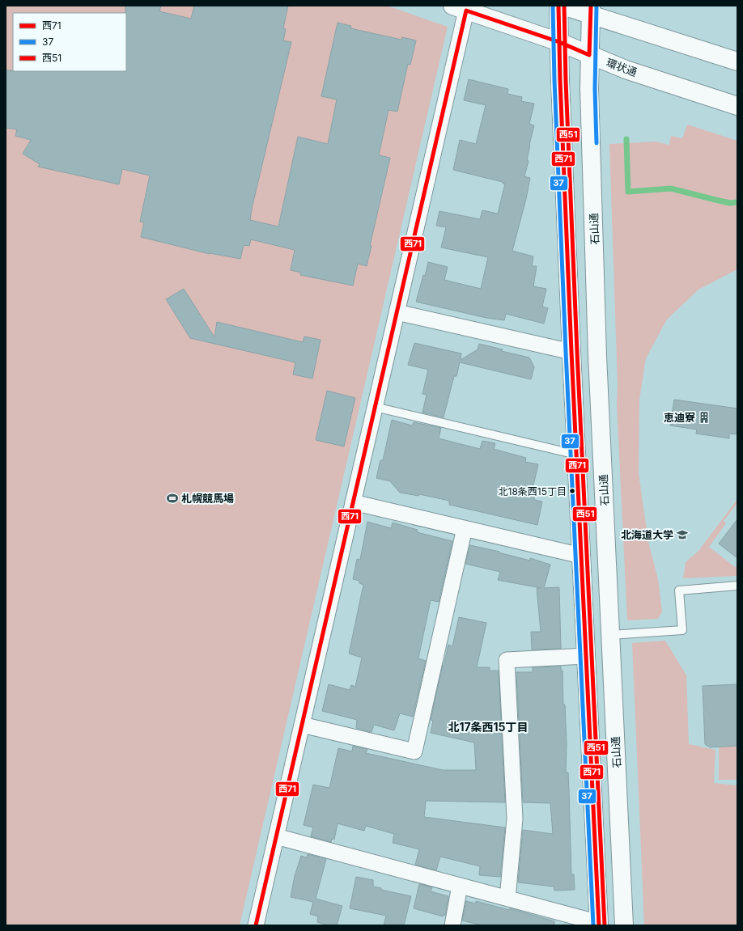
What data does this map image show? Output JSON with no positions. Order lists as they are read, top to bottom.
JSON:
{
  "streets": {
    "main road": ["環状通", "石山通"]
  },
  "crossings": [
    ["環状通", "石山通"]
  ],
  "districts": ["北17条西15丁目"],
  "places": {
    "building": ["恵迪寮"],
    "other": ["北18条西15丁目"],
    "sports": ["札幌競馬場"],
    "school or university": ["北海道大学"]
  },
  "lines": ["transit line 西71", "transit line 37", "transit line 西51"],
  "legend": ["西71", "37", "西51"]
}
